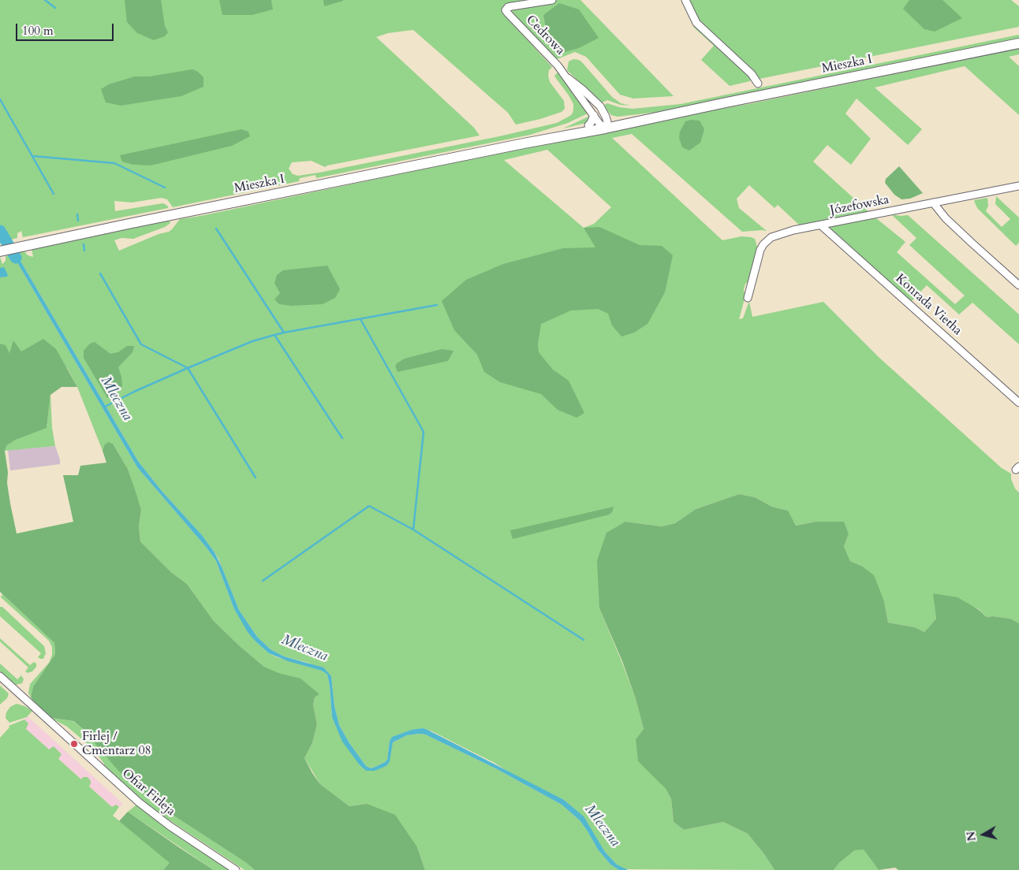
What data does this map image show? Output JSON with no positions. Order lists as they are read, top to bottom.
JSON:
{
  "streets": {
    "street": [
      "Cedrowa",
      "Mieszka I",
      "Józefowska",
      "Konrada Vietha",
      "Ofiar Firleja"
    ]
  },
  "crossings": [
    ["Cedrowa", "Mieszka I"],
    ["Józefowska", "Konrada Vietha"]
  ],
  "water": ["Mleczna"],
  "places": ["Firlej / Cmentarz 08"],
  "scale_bar": "100 m",
  "north": "left"
}
